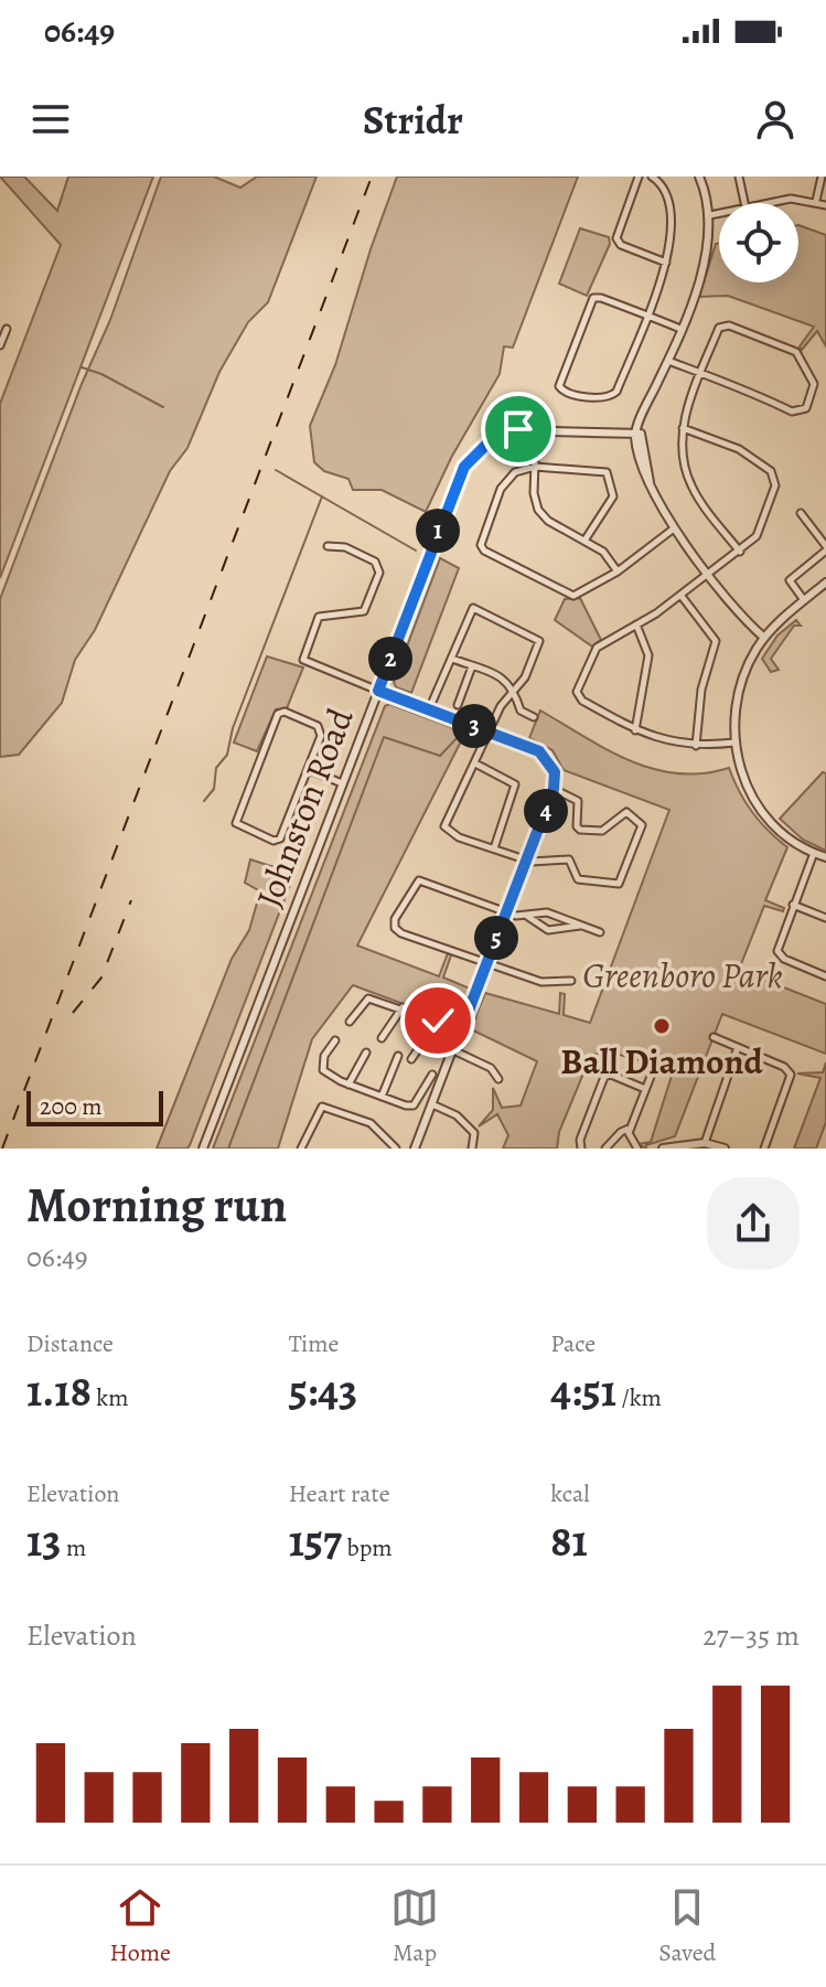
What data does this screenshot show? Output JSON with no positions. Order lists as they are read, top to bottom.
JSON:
{
  "streets": {
    "street": ["Johnston Road"]
  },
  "parks": ["Greenboro Park"],
  "places": ["Ball Diamond"],
  "scale_bar": "200 m",
  "page": {
    "status": "06:49",
    "header": "Stridr",
    "pins": [
      "1",
      "2",
      "3",
      "4",
      "5"
    ],
    "scale": "200 m",
    "heading": ["Morning run", "06:49"],
    "stats": [
      ["Distance", "1.18 km"],
      ["Time", "5:43"],
      ["Pace", "4:51 /km"],
      ["Elevation", "13 m"],
      ["Heart rate", "157 bpm"],
      ["kcal", "81"]
    ],
    "chart": ["Elevation", "27–35 m"],
    "tabs": ["Home", "Map", "Saved"]
  }
}
